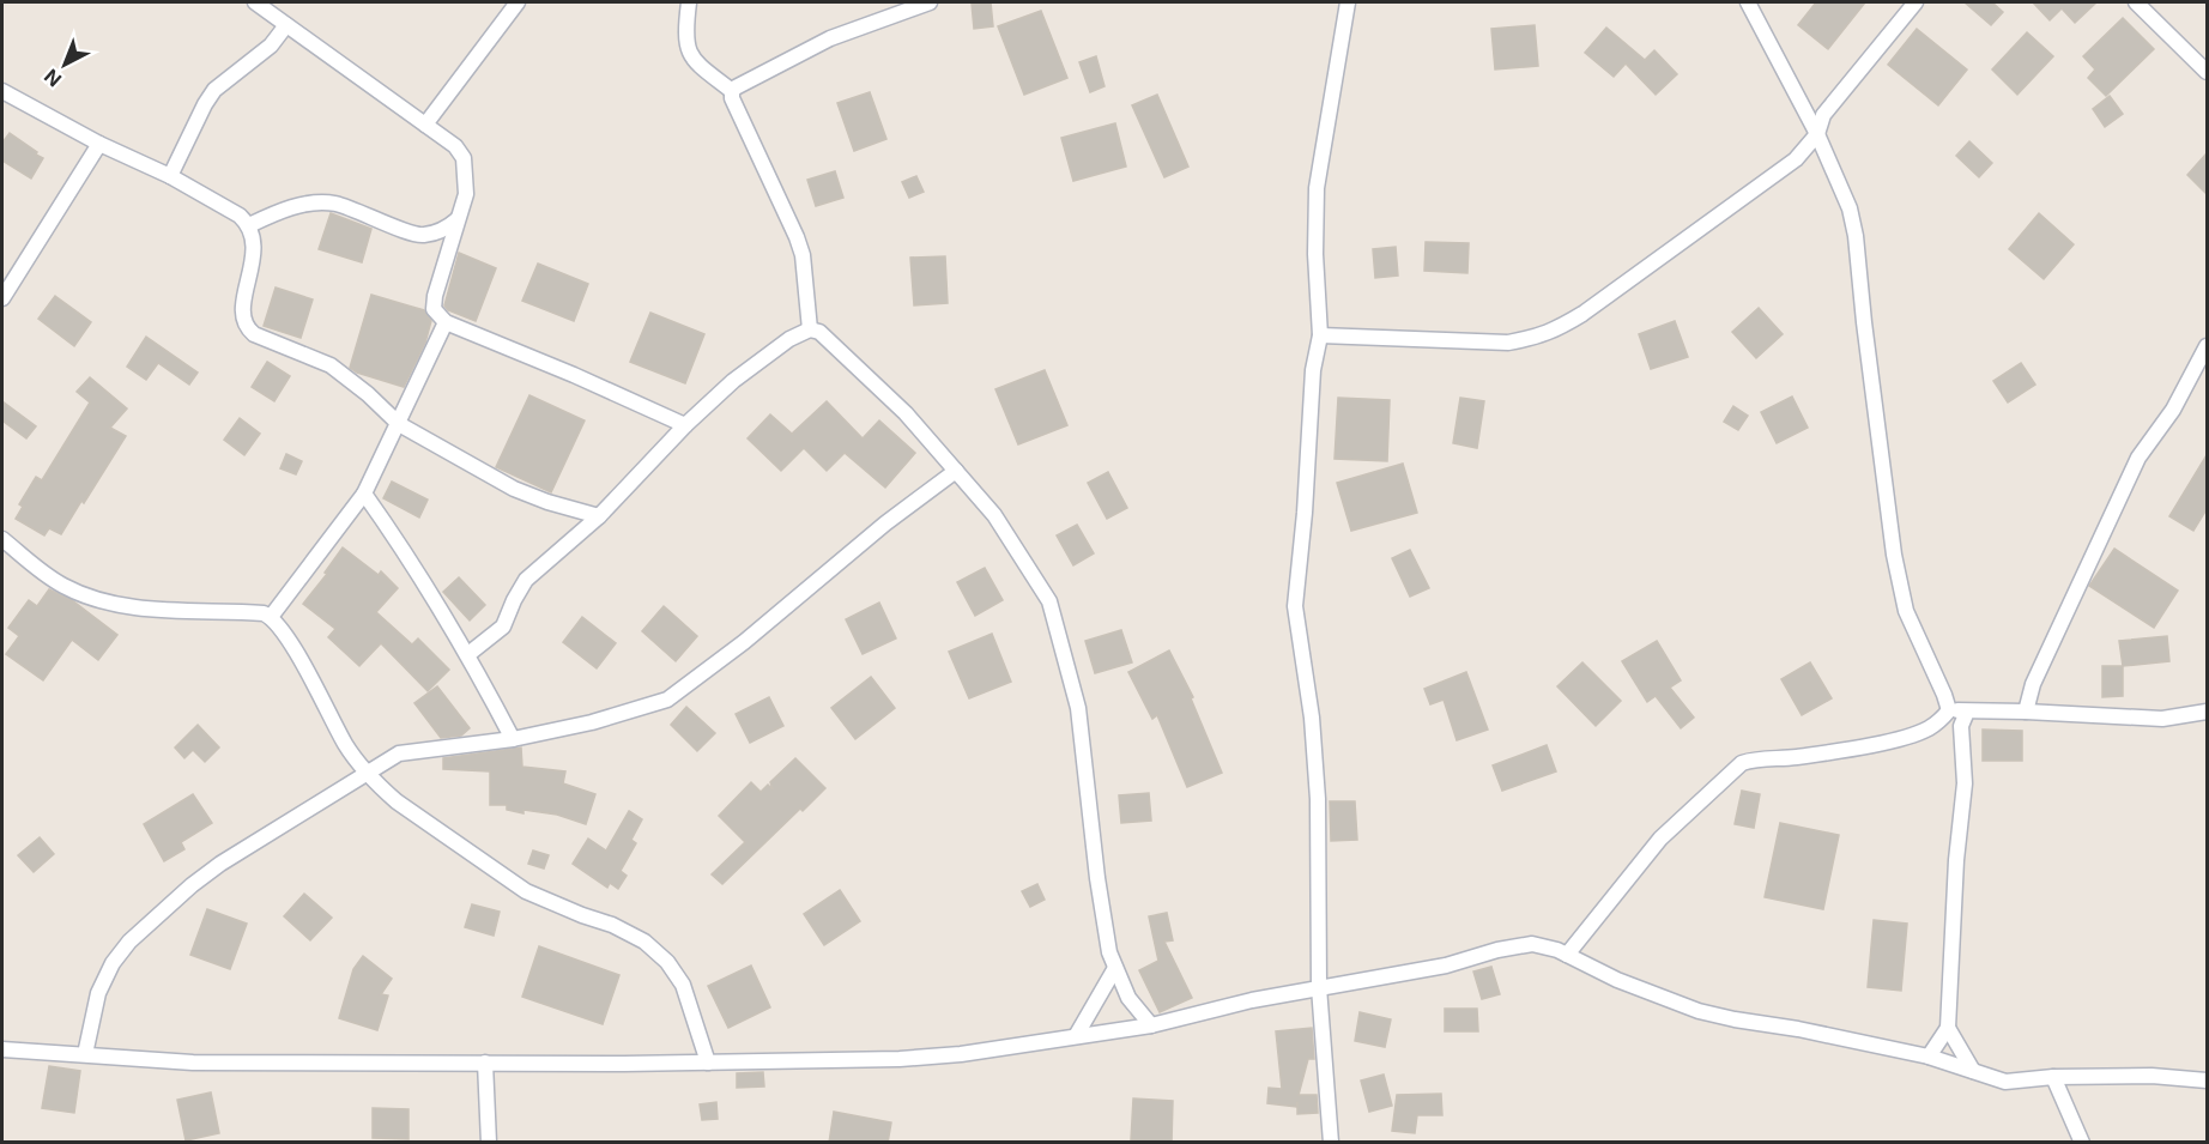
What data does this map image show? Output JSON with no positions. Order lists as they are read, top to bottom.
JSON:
{
  "north": "bottom left"
}
